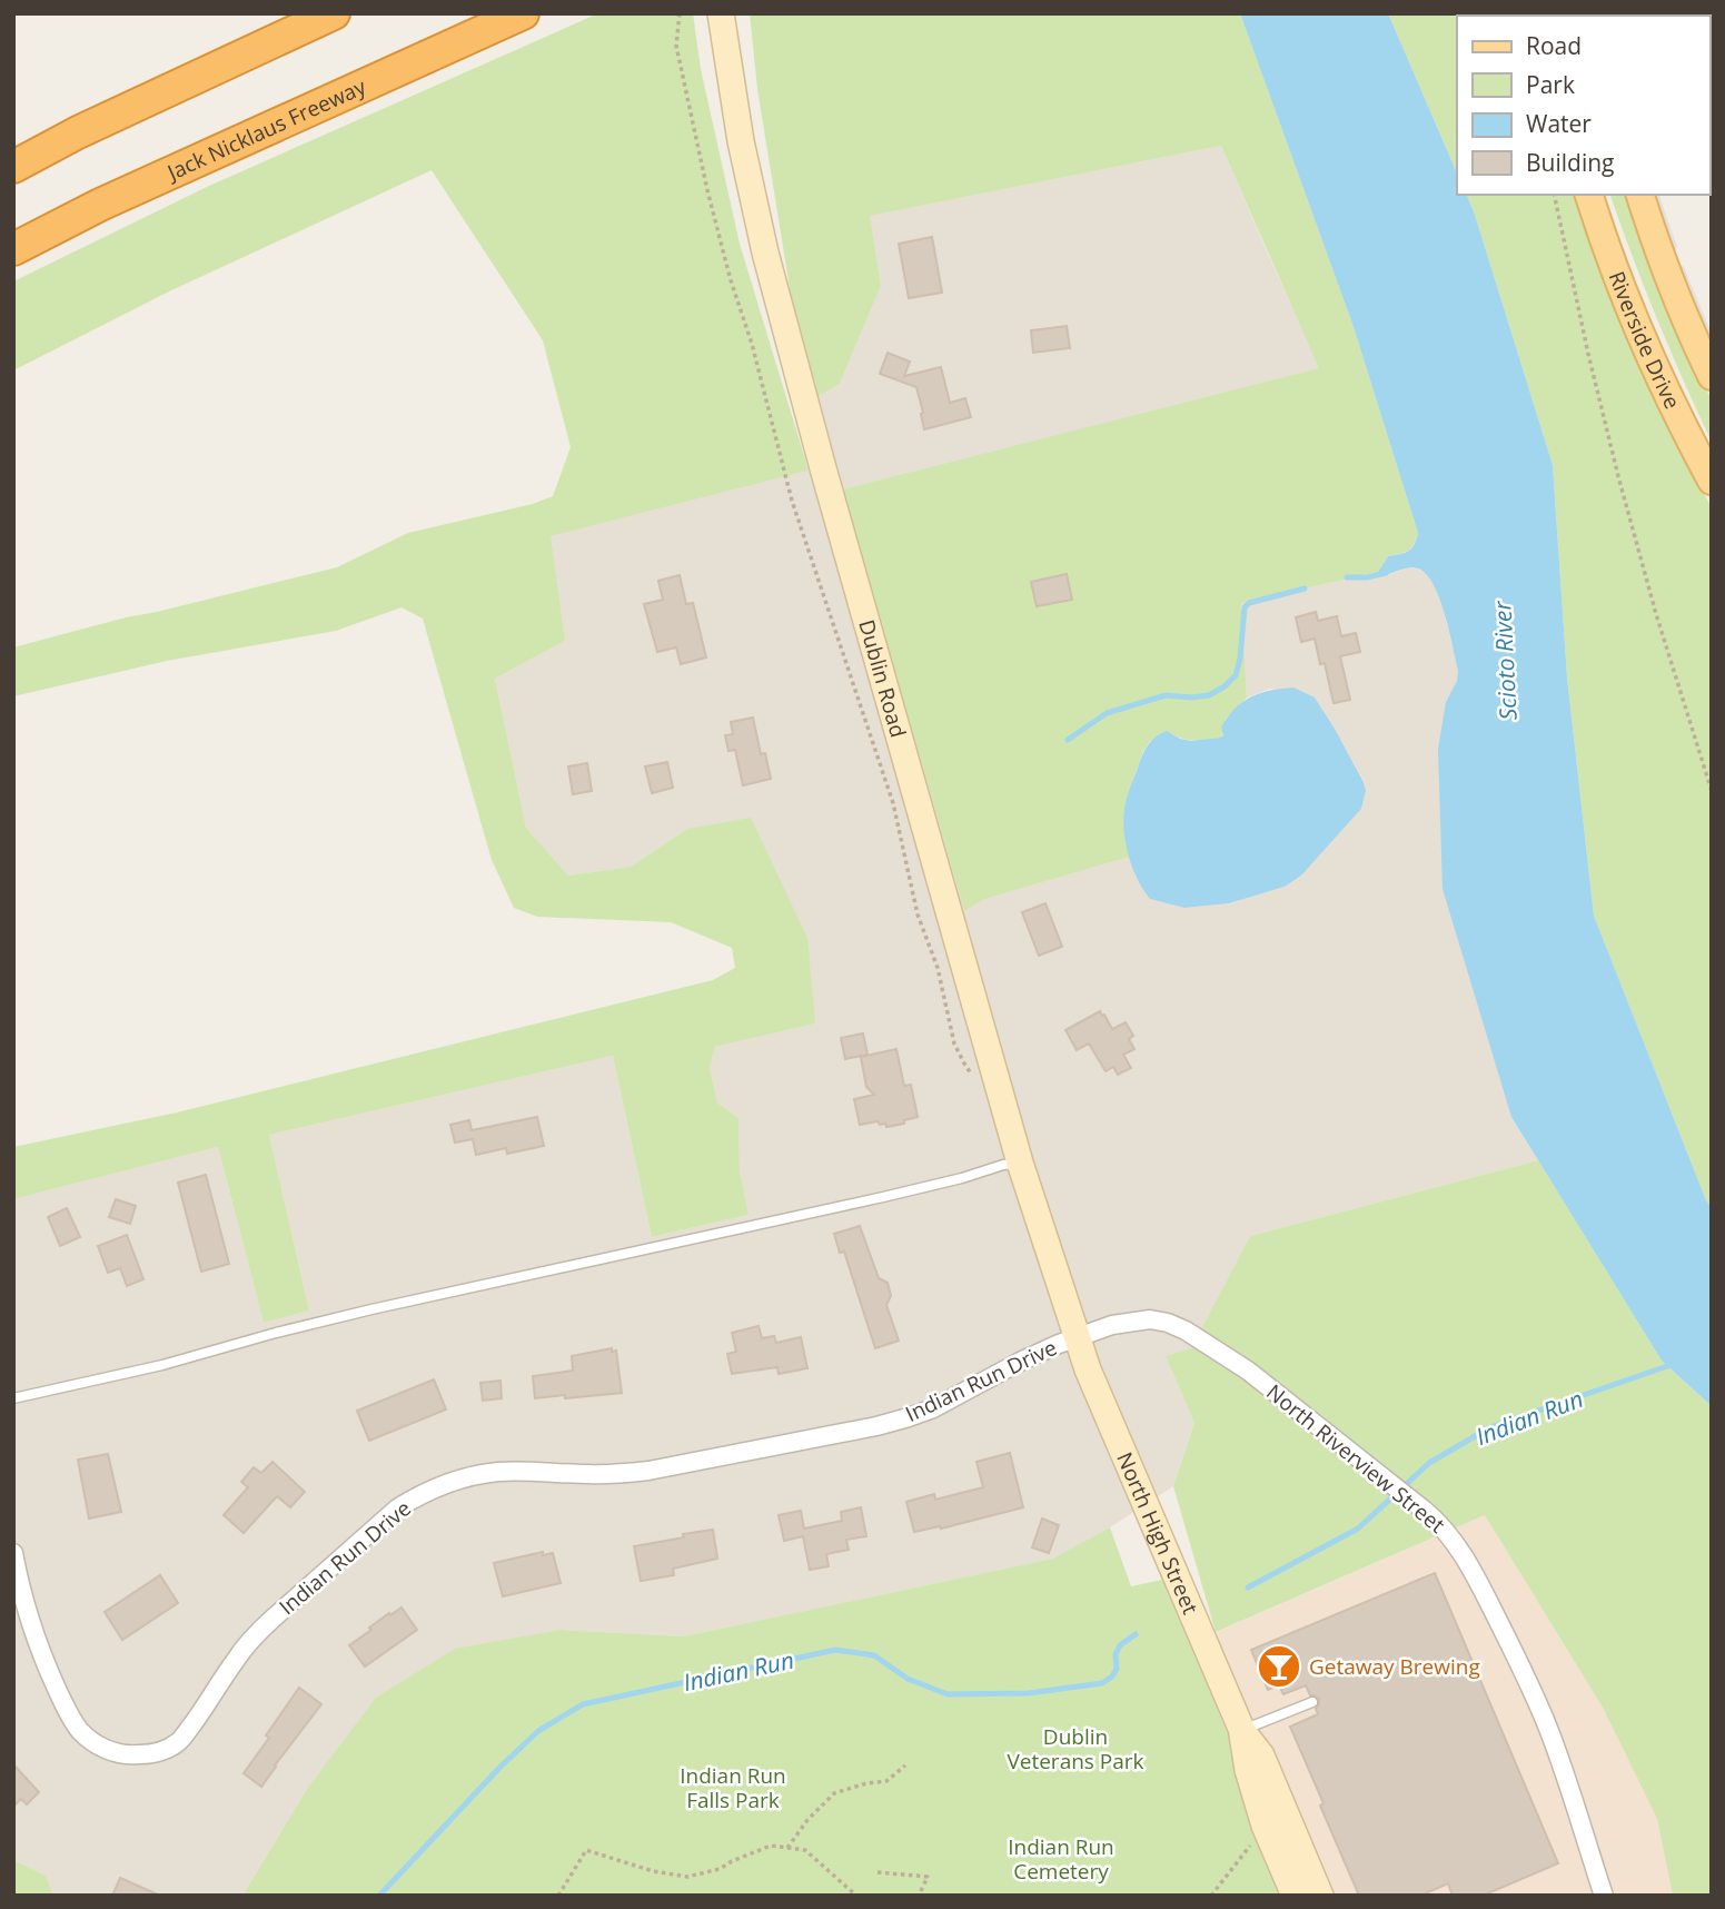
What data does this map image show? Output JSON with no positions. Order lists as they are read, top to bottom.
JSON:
{
  "streets": {
    "highway": ["Jack Nicklaus Freeway"],
    "main road": ["Riverside Drive", "Dublin Road", "North High Street"],
    "street": ["Indian Run Drive", "North Riverview Street"]
  },
  "crossings": [
    ["Dublin Road", "Indian Run Drive"],
    ["Dublin Road", "North Riverview Street"],
    ["Dublin Road", "North High Street"],
    ["Indian Run Drive", "North Riverview Street"],
    ["Indian Run Drive", "North High Street"],
    ["North Riverview Street", "North High Street"]
  ],
  "water": ["Scioto River", "Indian Run"],
  "parks": ["Dublin Veterans Park", "Indian Run Falls Park", "Indian Run Cemetery"],
  "places": {
    "bar": ["Getaway Brewing"]
  },
  "legend": [
    "Road",
    "Park",
    "Water",
    "Building"
  ]
}
